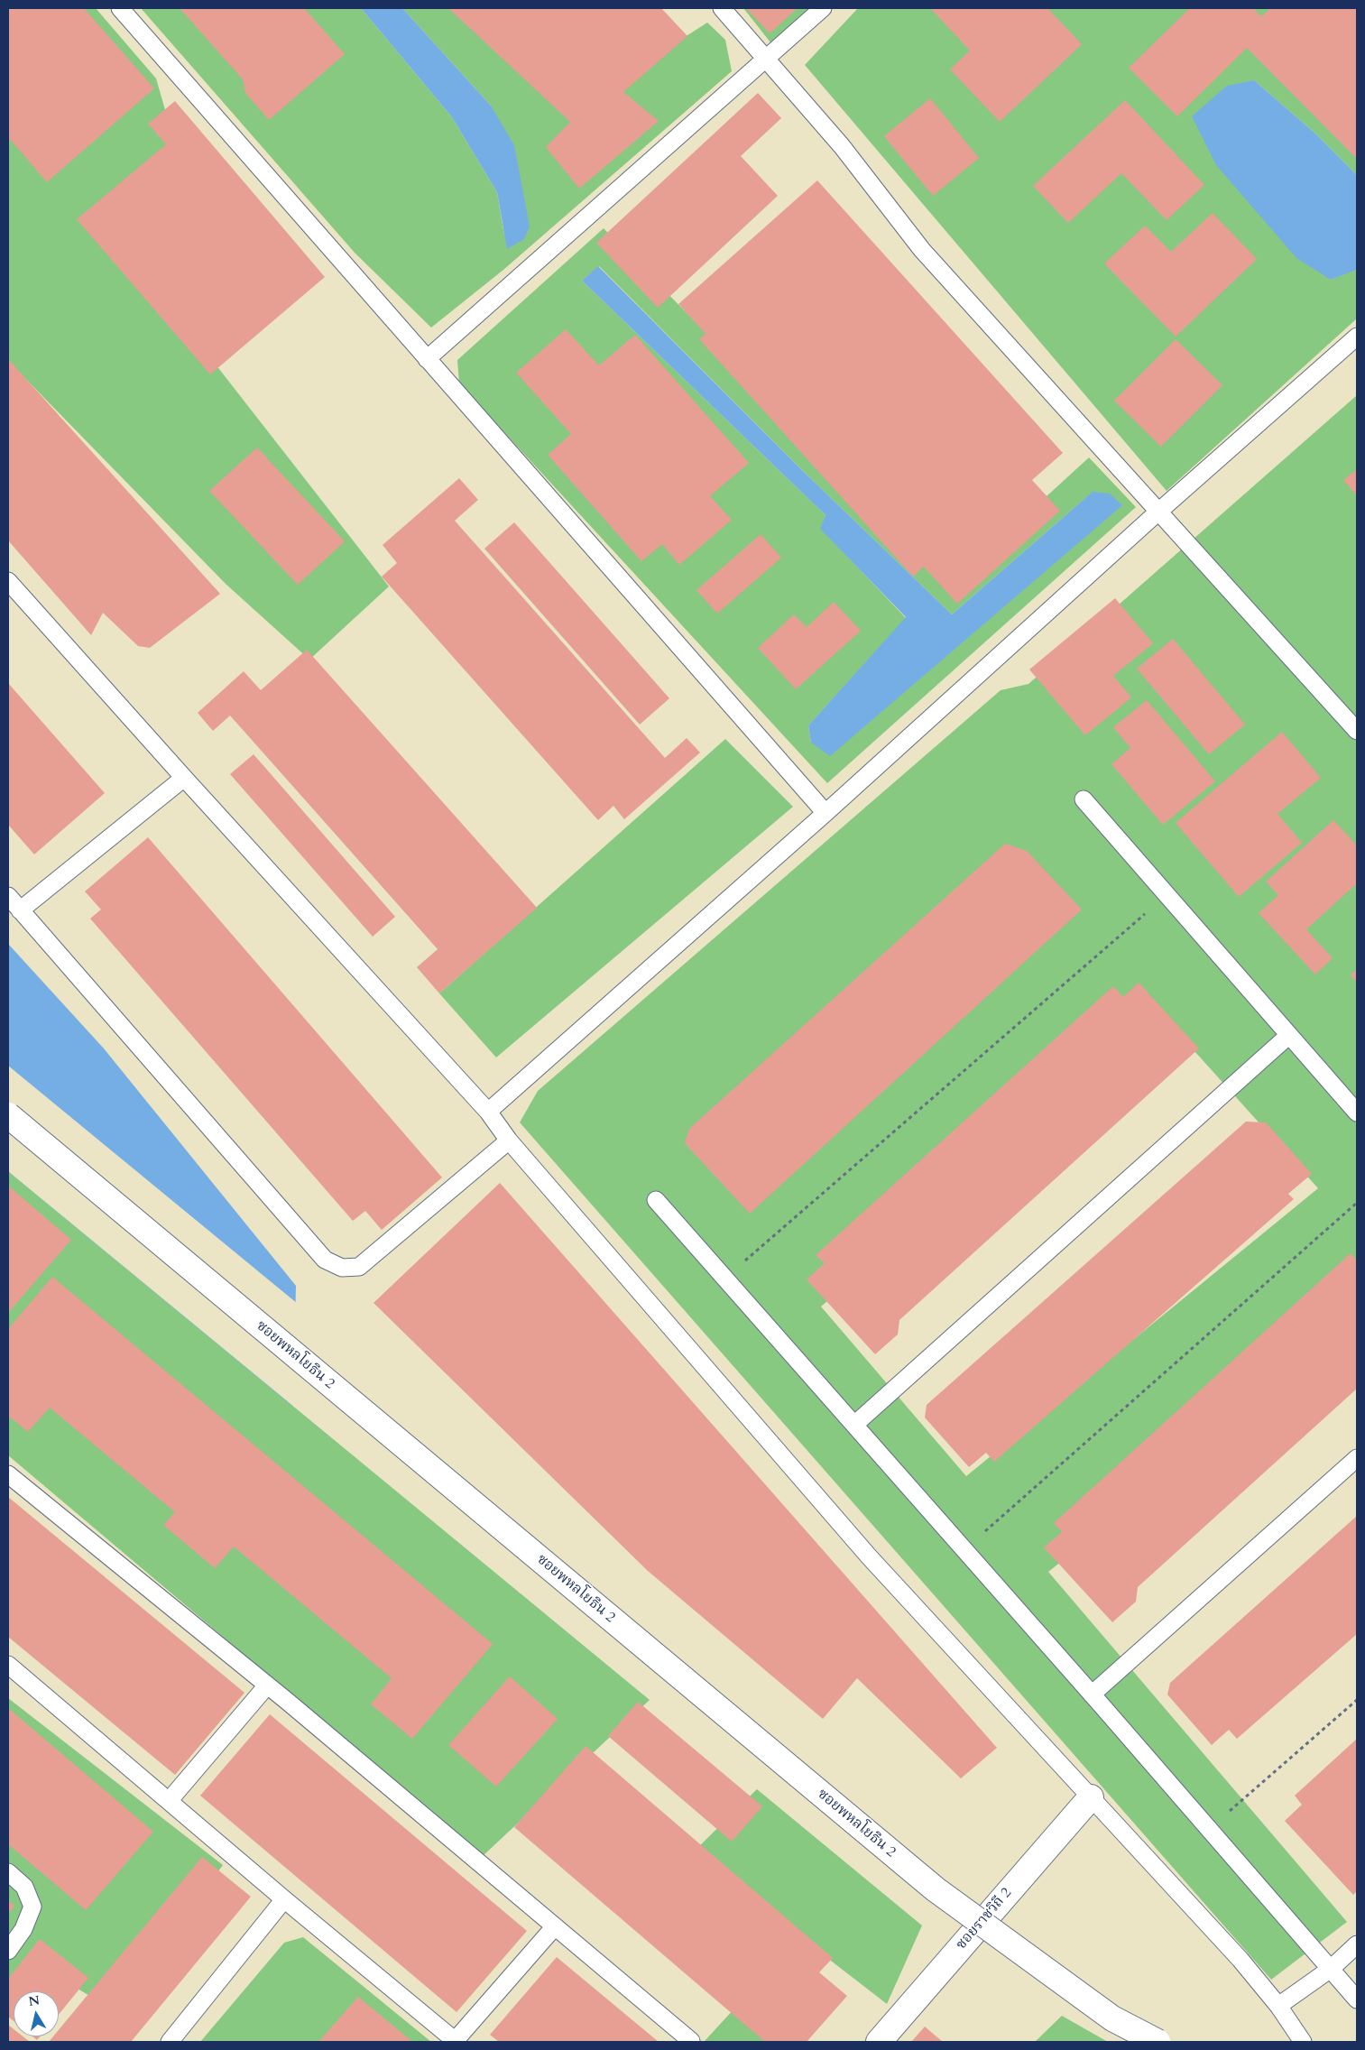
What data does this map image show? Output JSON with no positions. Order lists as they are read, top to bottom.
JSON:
{
  "streets": {
    "street": ["ซอยพหลโยธิน 2", "ซอยราชวิถี 2"]
  },
  "north": "top"
}
